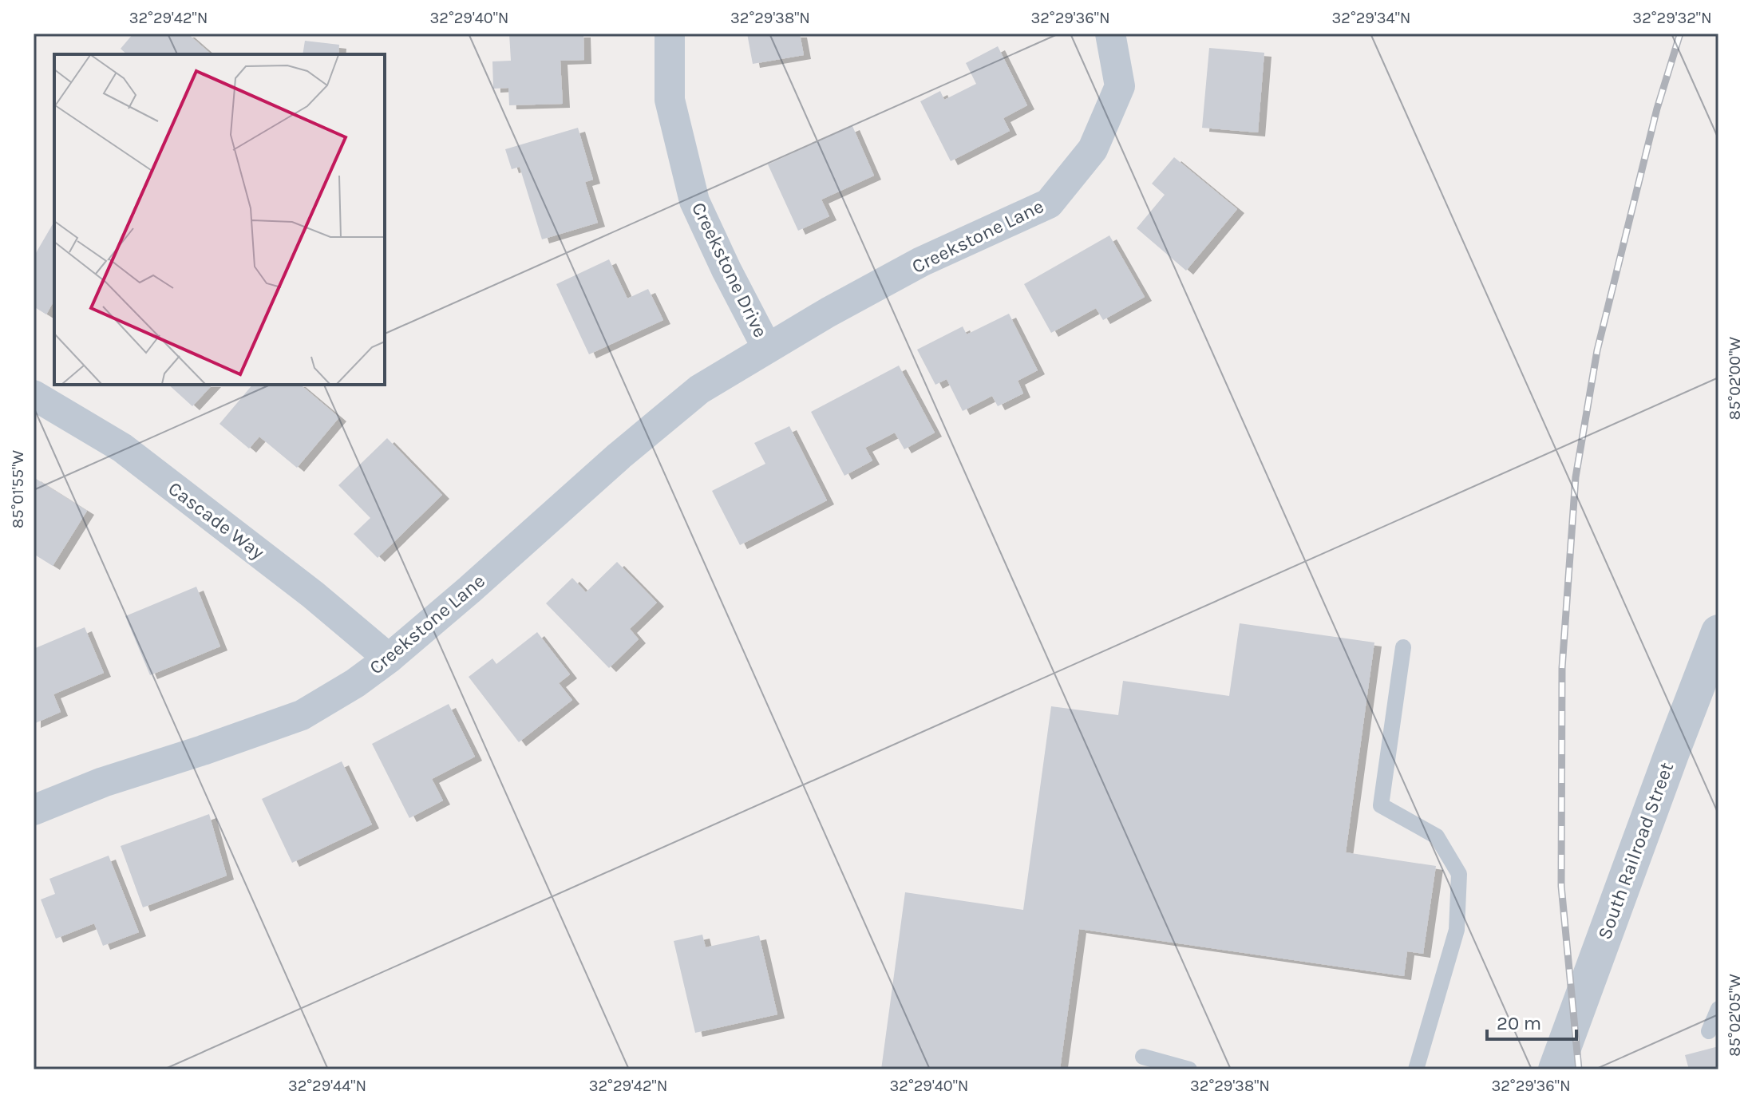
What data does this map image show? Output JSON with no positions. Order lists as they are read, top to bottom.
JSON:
{
  "streets": {
    "street": [
      "Creekstone Lane",
      "Creekstone Drive",
      "Cascade Way",
      "South Railroad Street"
    ]
  },
  "crossings": [
    ["Creekstone Lane", "Creekstone Drive"],
    ["Creekstone Lane", "Cascade Way"]
  ],
  "scale_bar": "20 m",
  "coordinates": [
    "32°29'42\"N",
    "32°29'40\"N",
    "32°29'38\"N",
    "32°29'36\"N",
    "32°29'34\"N",
    "32°29'32\"N",
    "85°02'00\"W",
    "85°01'55\"W",
    "85°02'05\"W",
    "32°29'44\"N"
  ]
}
